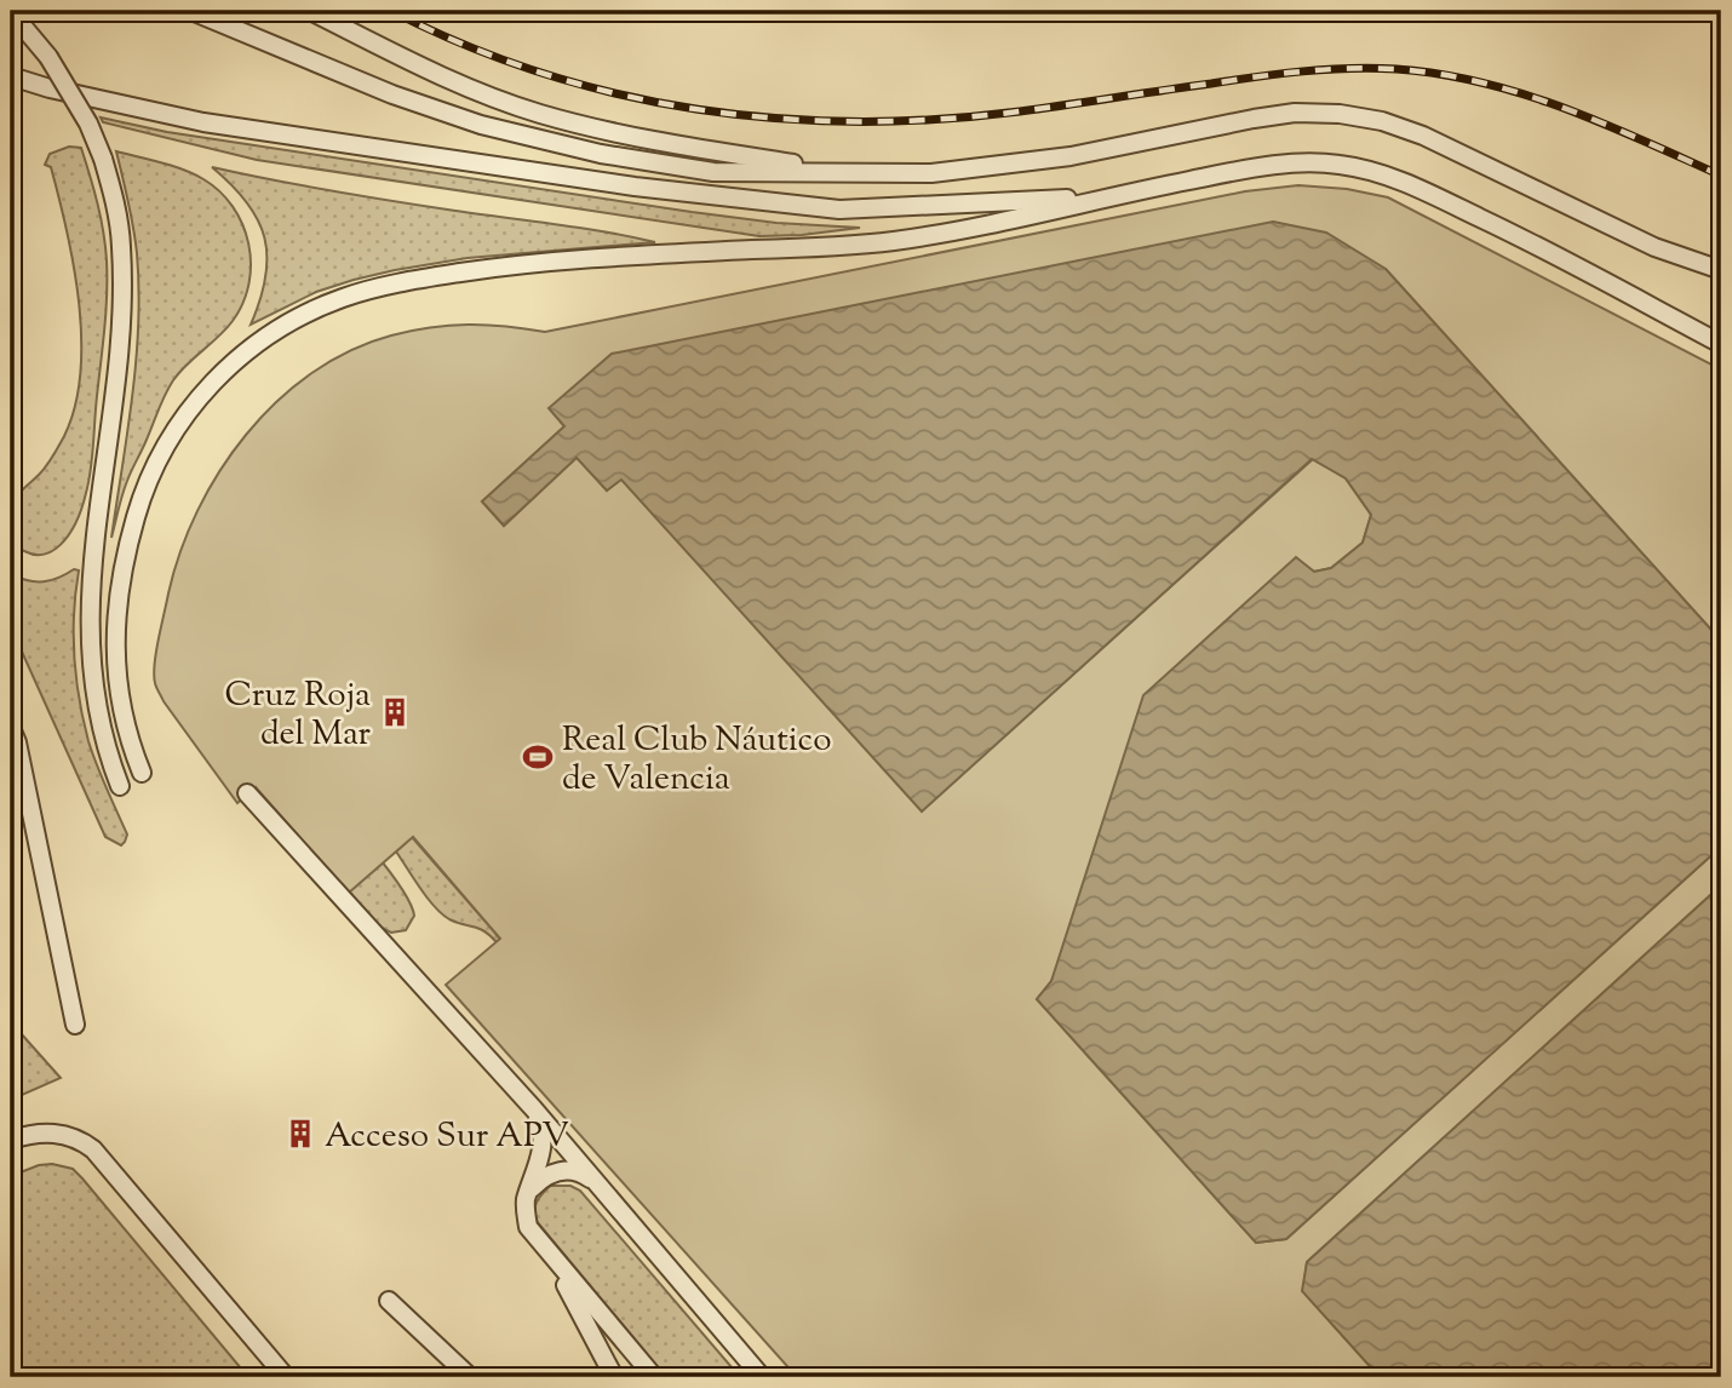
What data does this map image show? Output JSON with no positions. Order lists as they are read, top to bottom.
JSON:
{
  "places": {
    "building": ["Cruz Roja del Mar", "Acceso Sur APV"],
    "sports": ["Real Club Náutico de Valencia"]
  }
}
